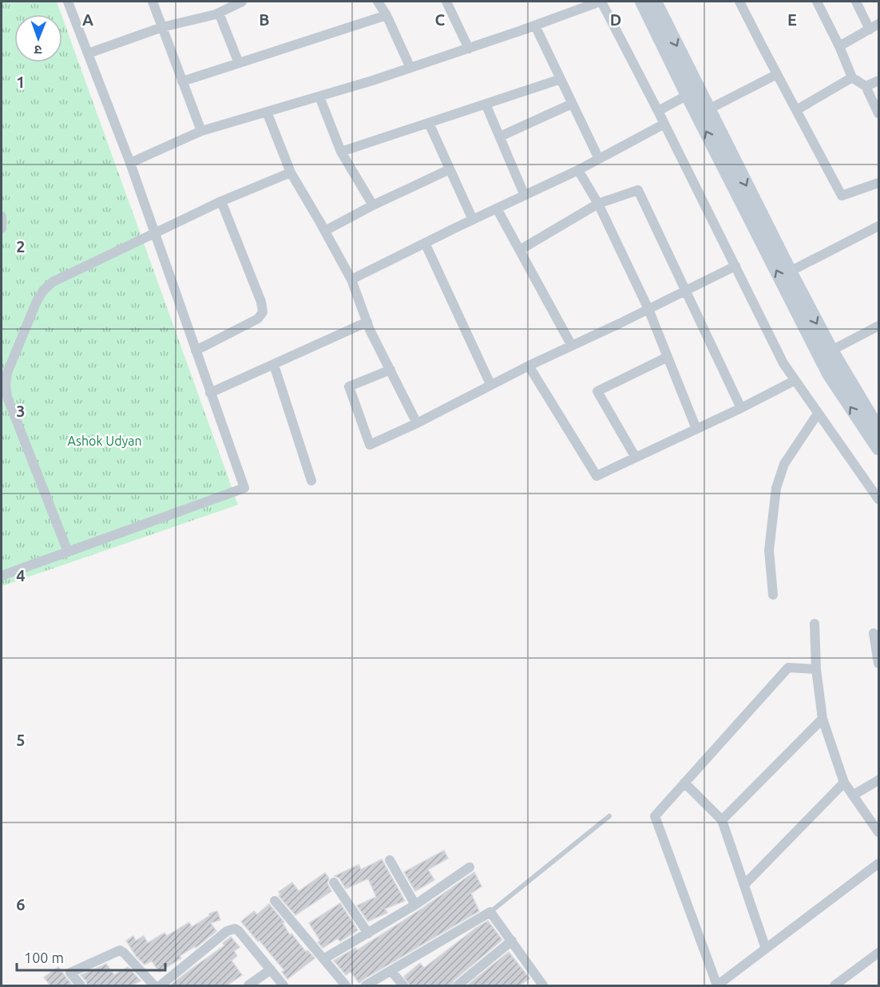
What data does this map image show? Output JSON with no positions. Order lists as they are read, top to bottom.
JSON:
{
  "parks": ["Ashok Udyan"],
  "scale_bar": "100 m",
  "north": "bottom",
  "grid": {
    "columns": [
      "A",
      "B",
      "C",
      "D",
      "E"
    ],
    "rows": [
      "1",
      "2",
      "3",
      "4",
      "5",
      "6"
    ]
  }
}
